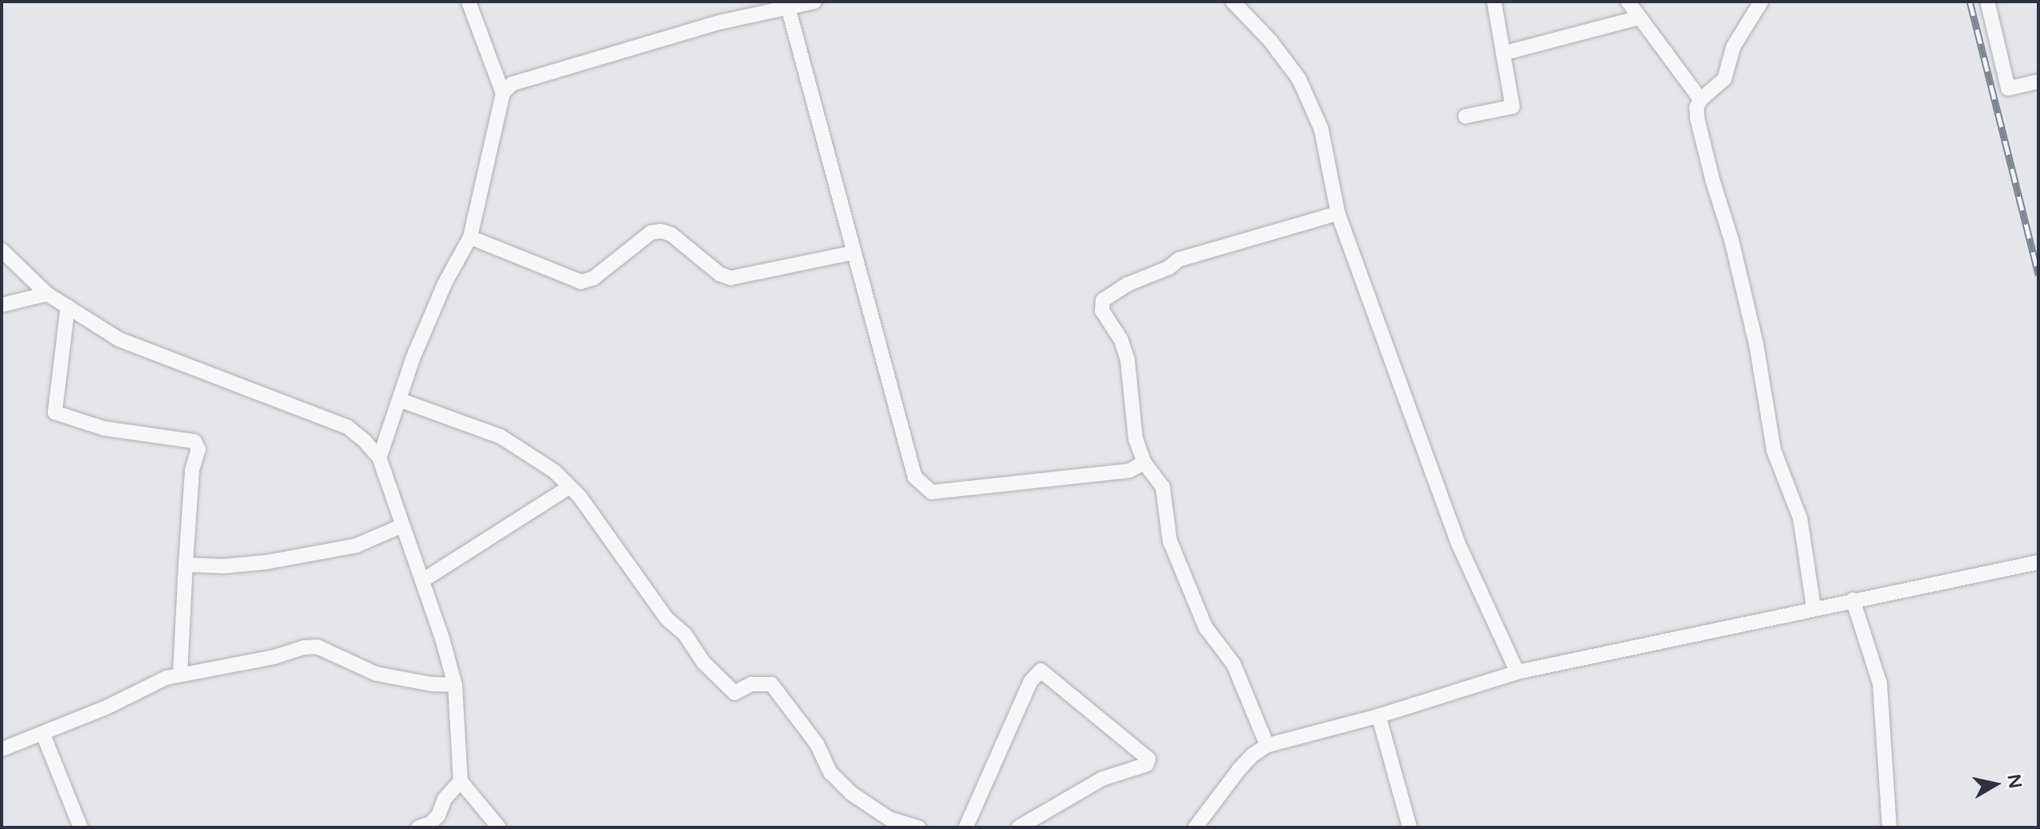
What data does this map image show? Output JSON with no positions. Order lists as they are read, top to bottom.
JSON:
{
  "north": "right"
}
